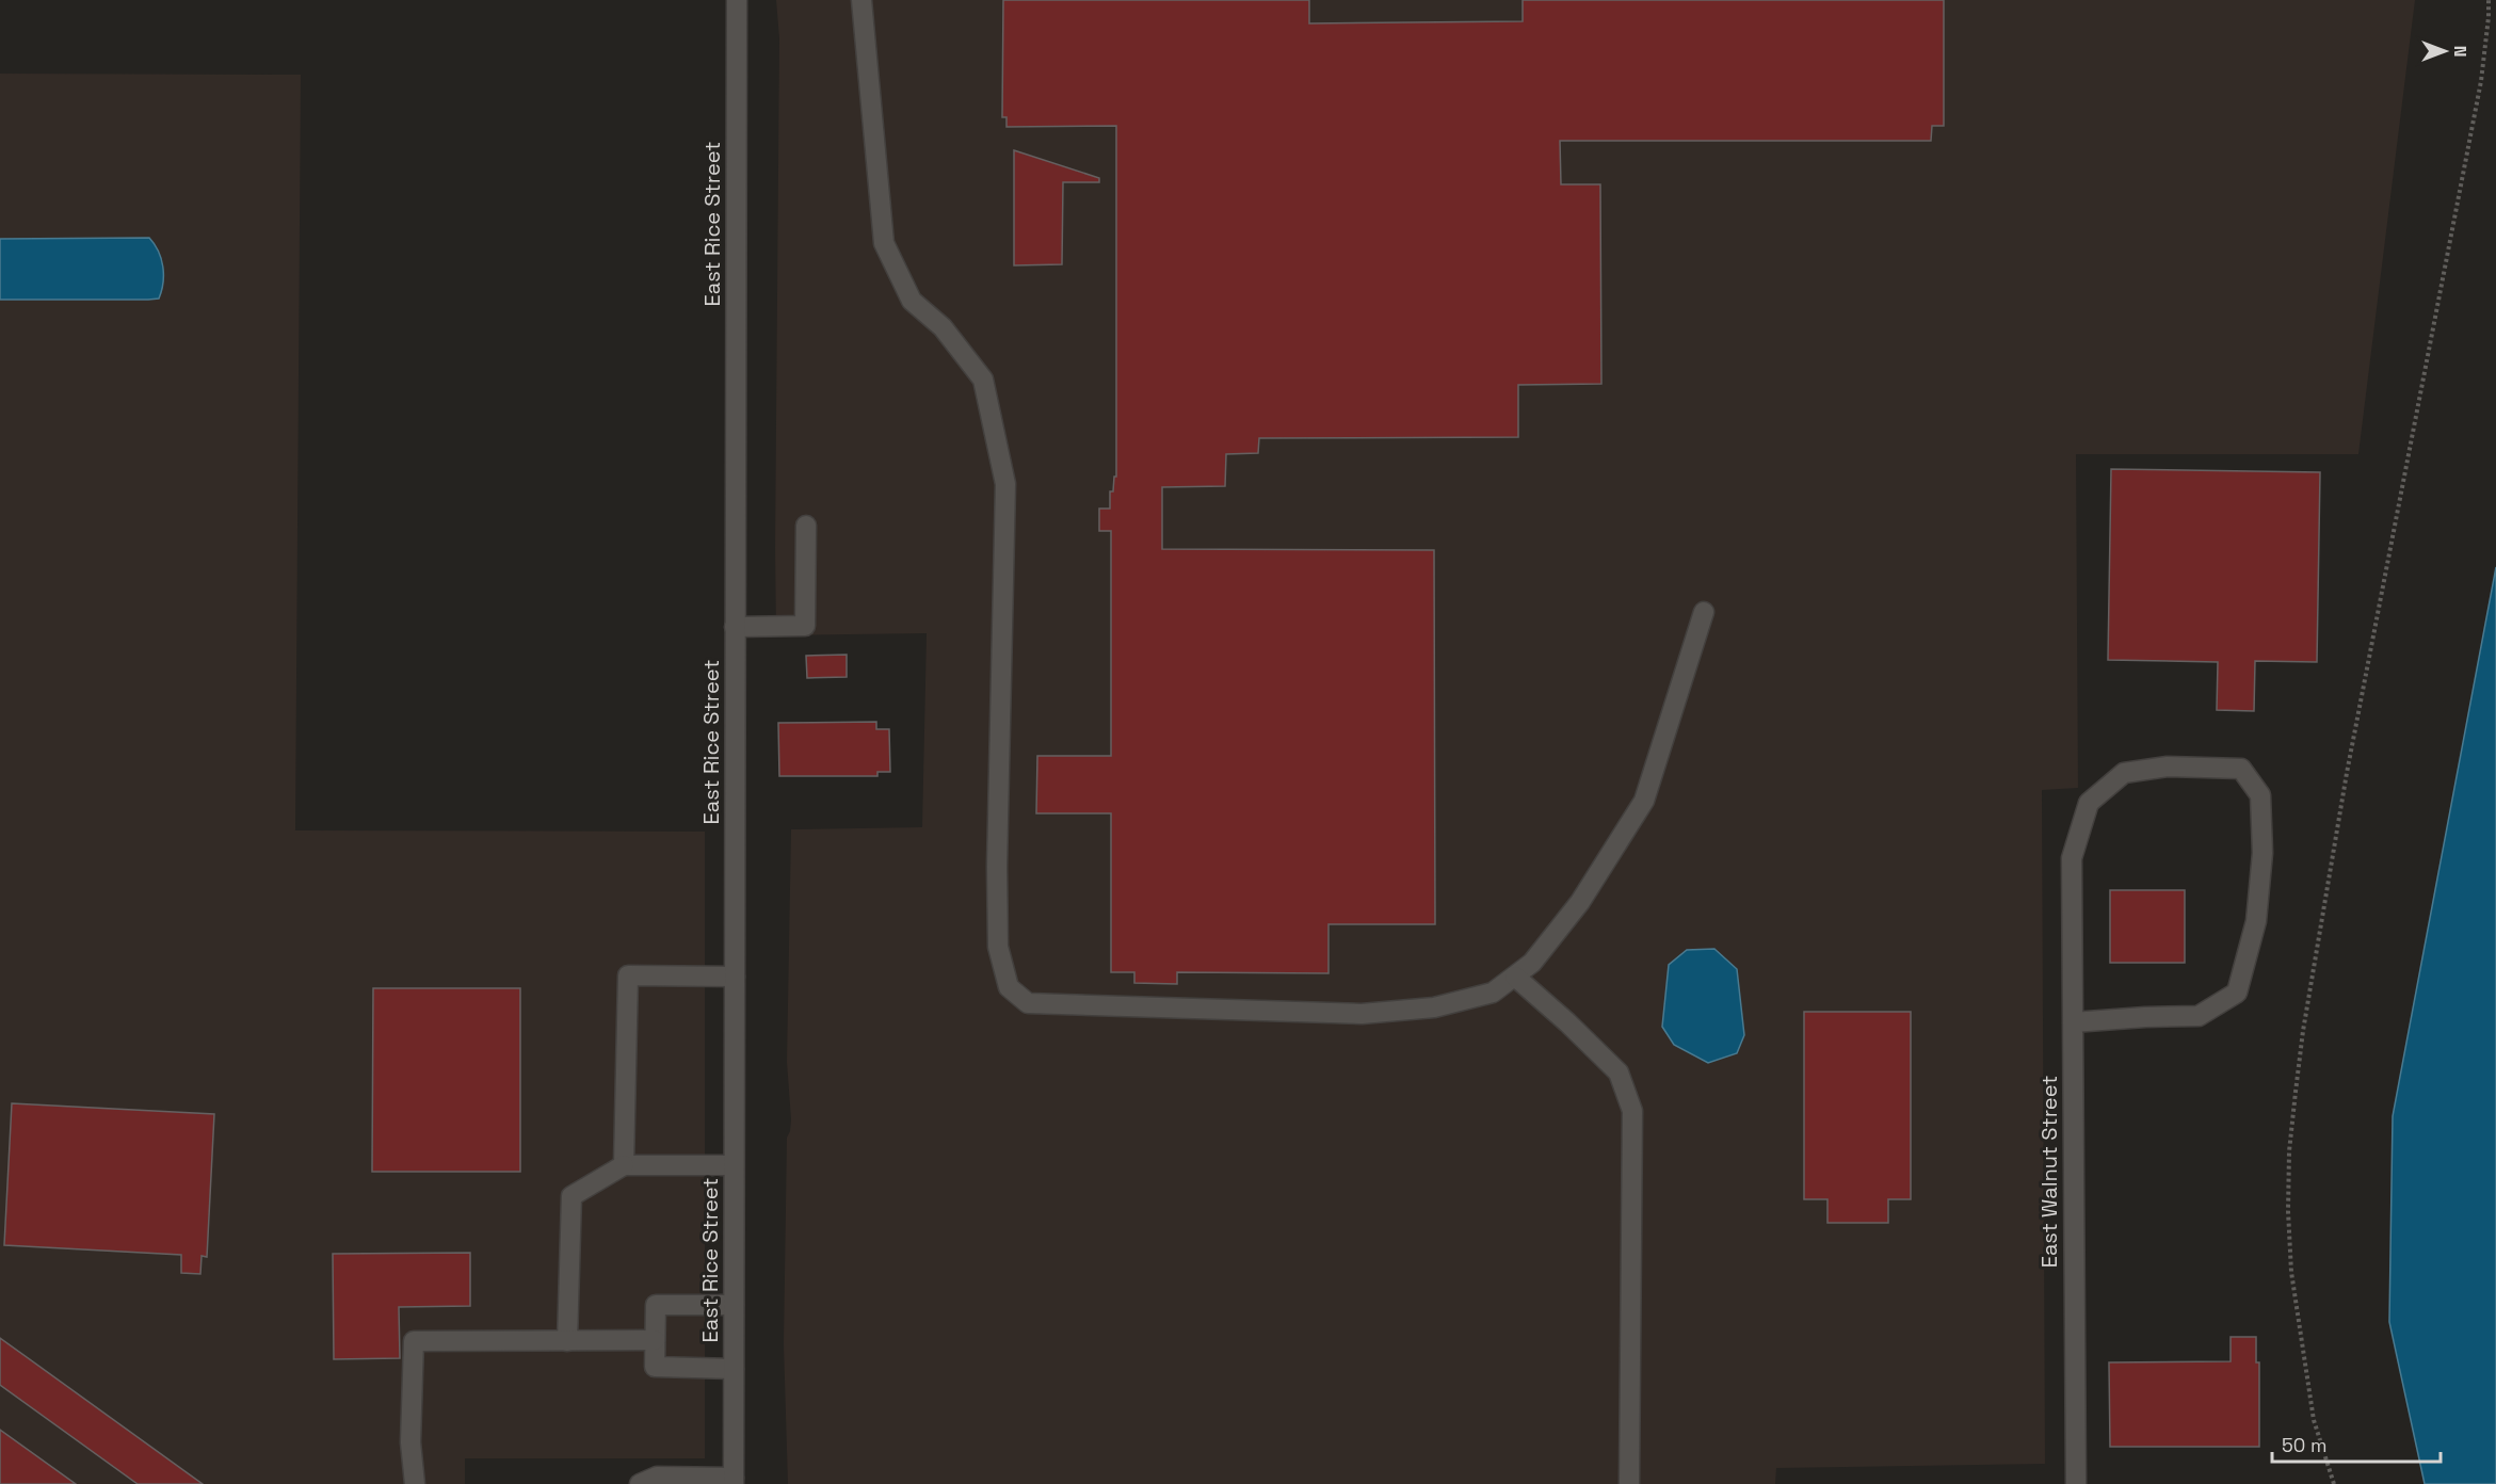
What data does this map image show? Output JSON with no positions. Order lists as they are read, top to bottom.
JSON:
{
  "streets": {
    "street": ["East Rice Street", "East Walnut Street"]
  },
  "scale_bar": "50 m",
  "north": "right"
}
